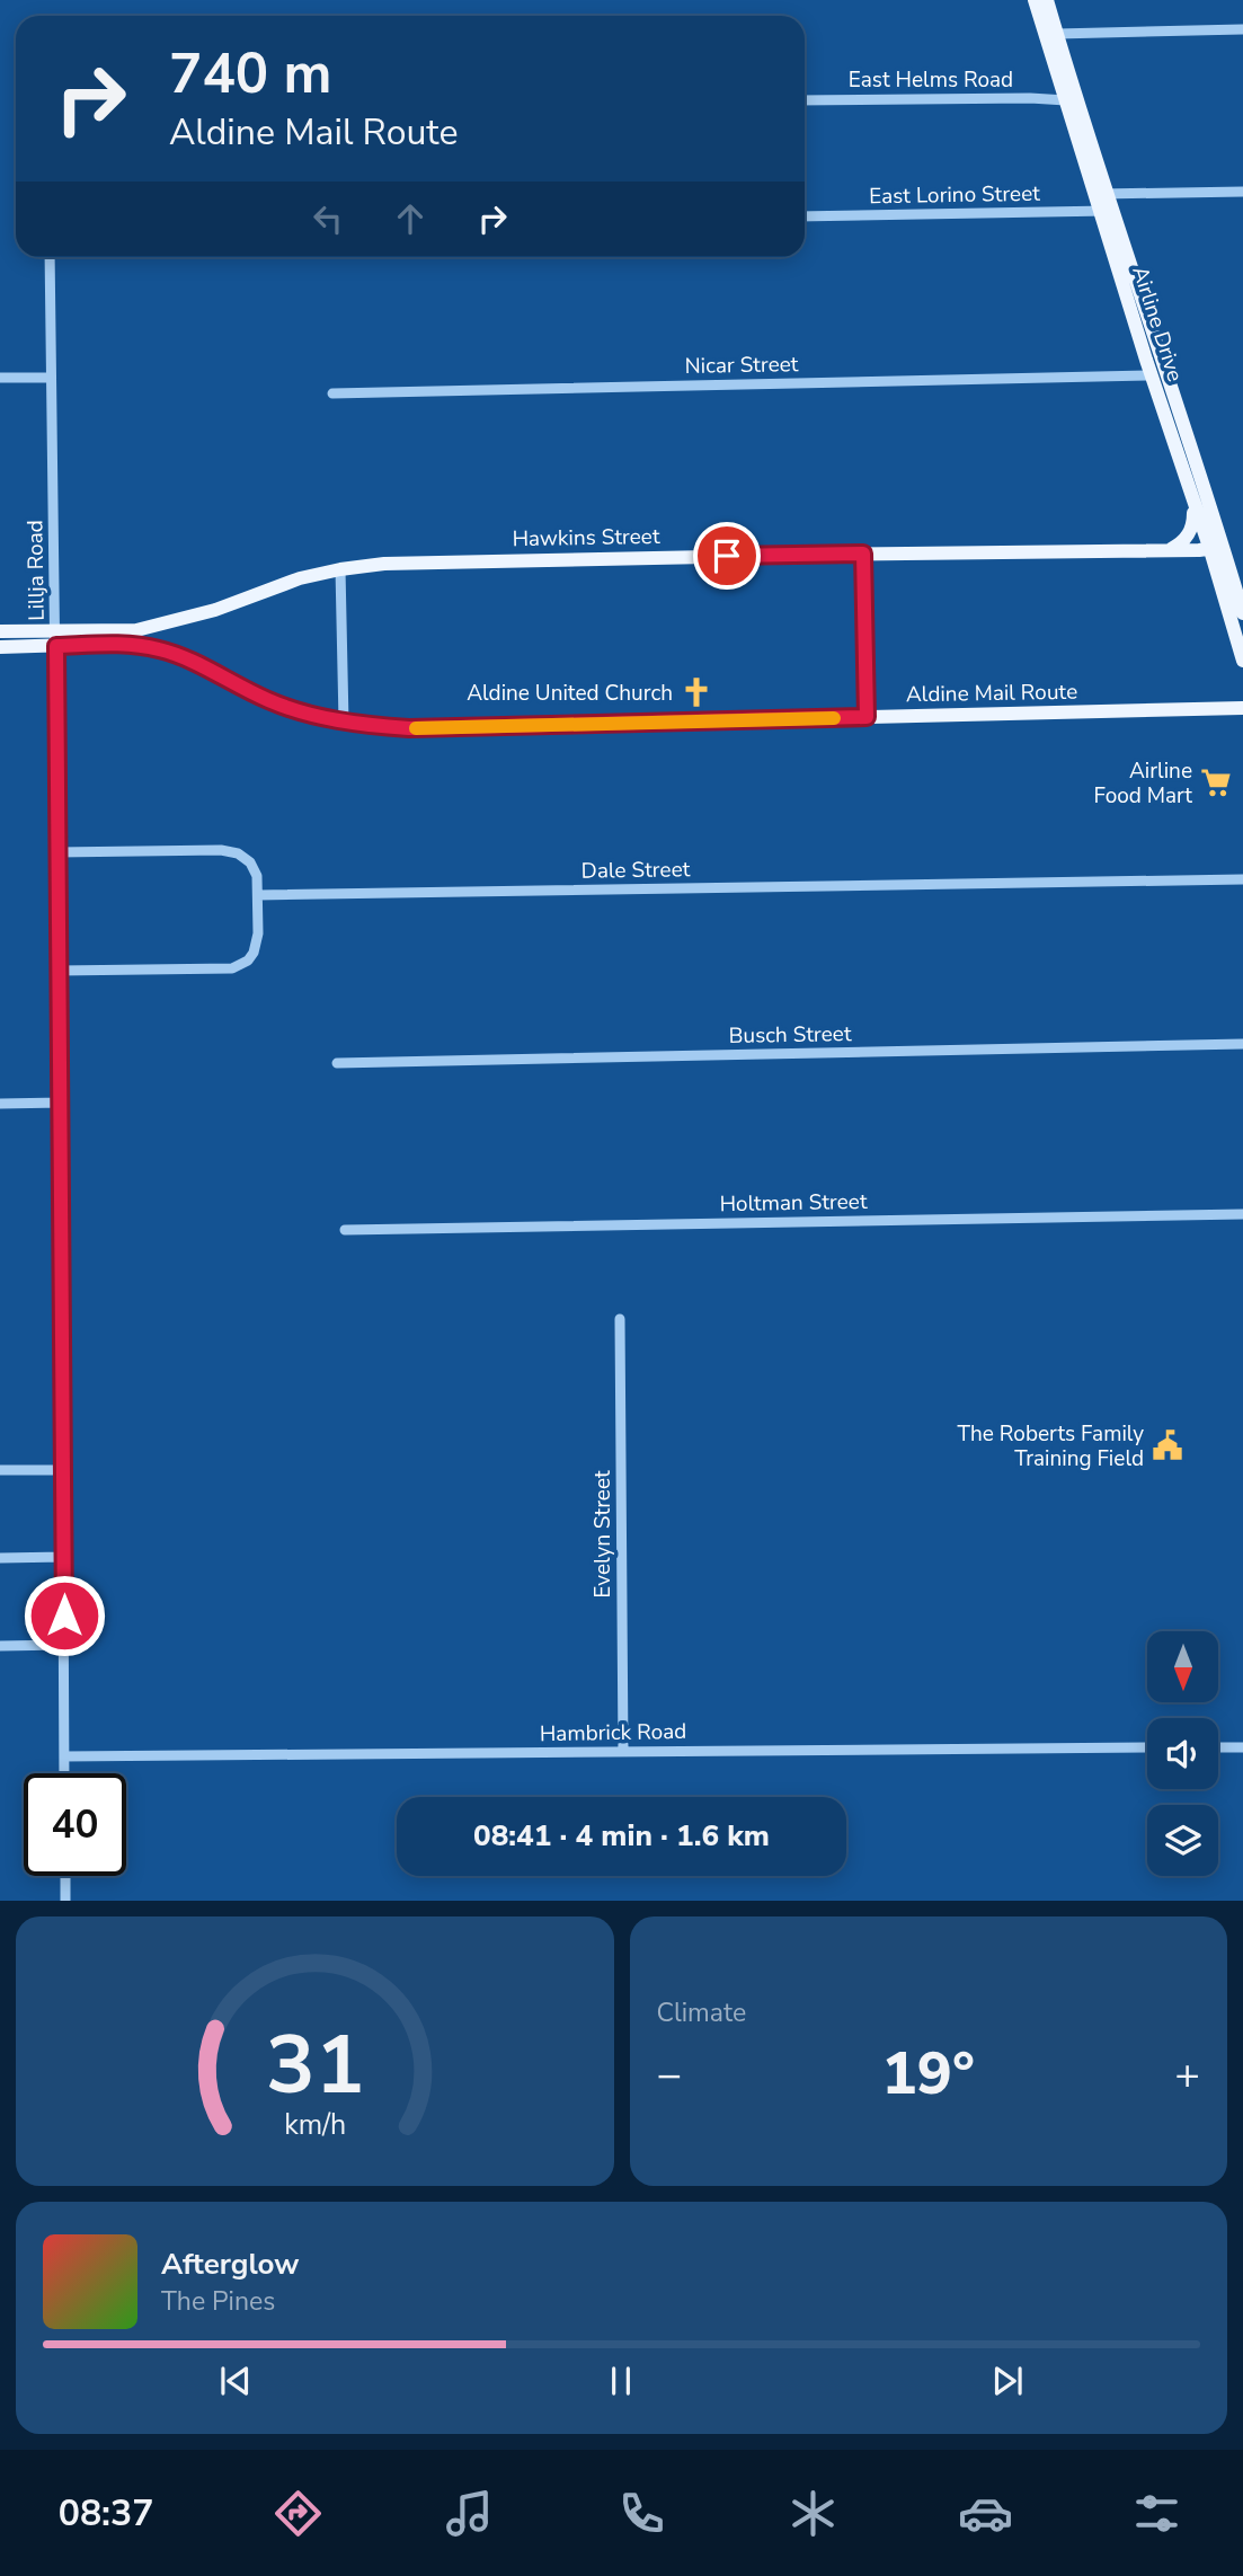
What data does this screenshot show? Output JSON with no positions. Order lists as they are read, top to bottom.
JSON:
{
  "streets": {
    "main road": ["Airline Drive", "Hawkins Street", "Aldine Mail Route"],
    "street": [
      "East Helms Road",
      "East Lorino Street",
      "Nicar Street",
      "Lillja Road",
      "Dale Street",
      "Busch Street",
      "Holtman Street",
      "Evelyn Street",
      "Hambrick Road"
    ]
  },
  "crossings": [
    ["East Helms Road", "Airline Drive"],
    ["East Lorino Street", "Airline Drive"],
    ["Airline Drive", "Nicar Street"],
    ["Airline Drive", "Hawkins Street"],
    ["Hawkins Street", "Lillja Road"],
    ["Lillja Road", "Aldine Mail Route"],
    ["Lillja Road", "Hambrick Road"],
    ["Evelyn Street", "Hambrick Road"]
  ],
  "places": {
    "church": ["Aldine United Church"],
    "supermarket": ["Airline Food Mart"],
    "public building": ["The Roberts Family Training Field"]
  },
  "north": "bottom",
  "page": {
    "turn": ["740 m", "Aldine Mail Route"],
    "limit": "40",
    "trip": "08:41 · 4 min · 1.6 km",
    "tile": "Climate",
    "heat": ["−", "19°", "+"],
    "song": ["Afterglow", "The Pines"],
    "tabs": "08:37",
    "gauge": ["31", "km/h"]
  }
}
